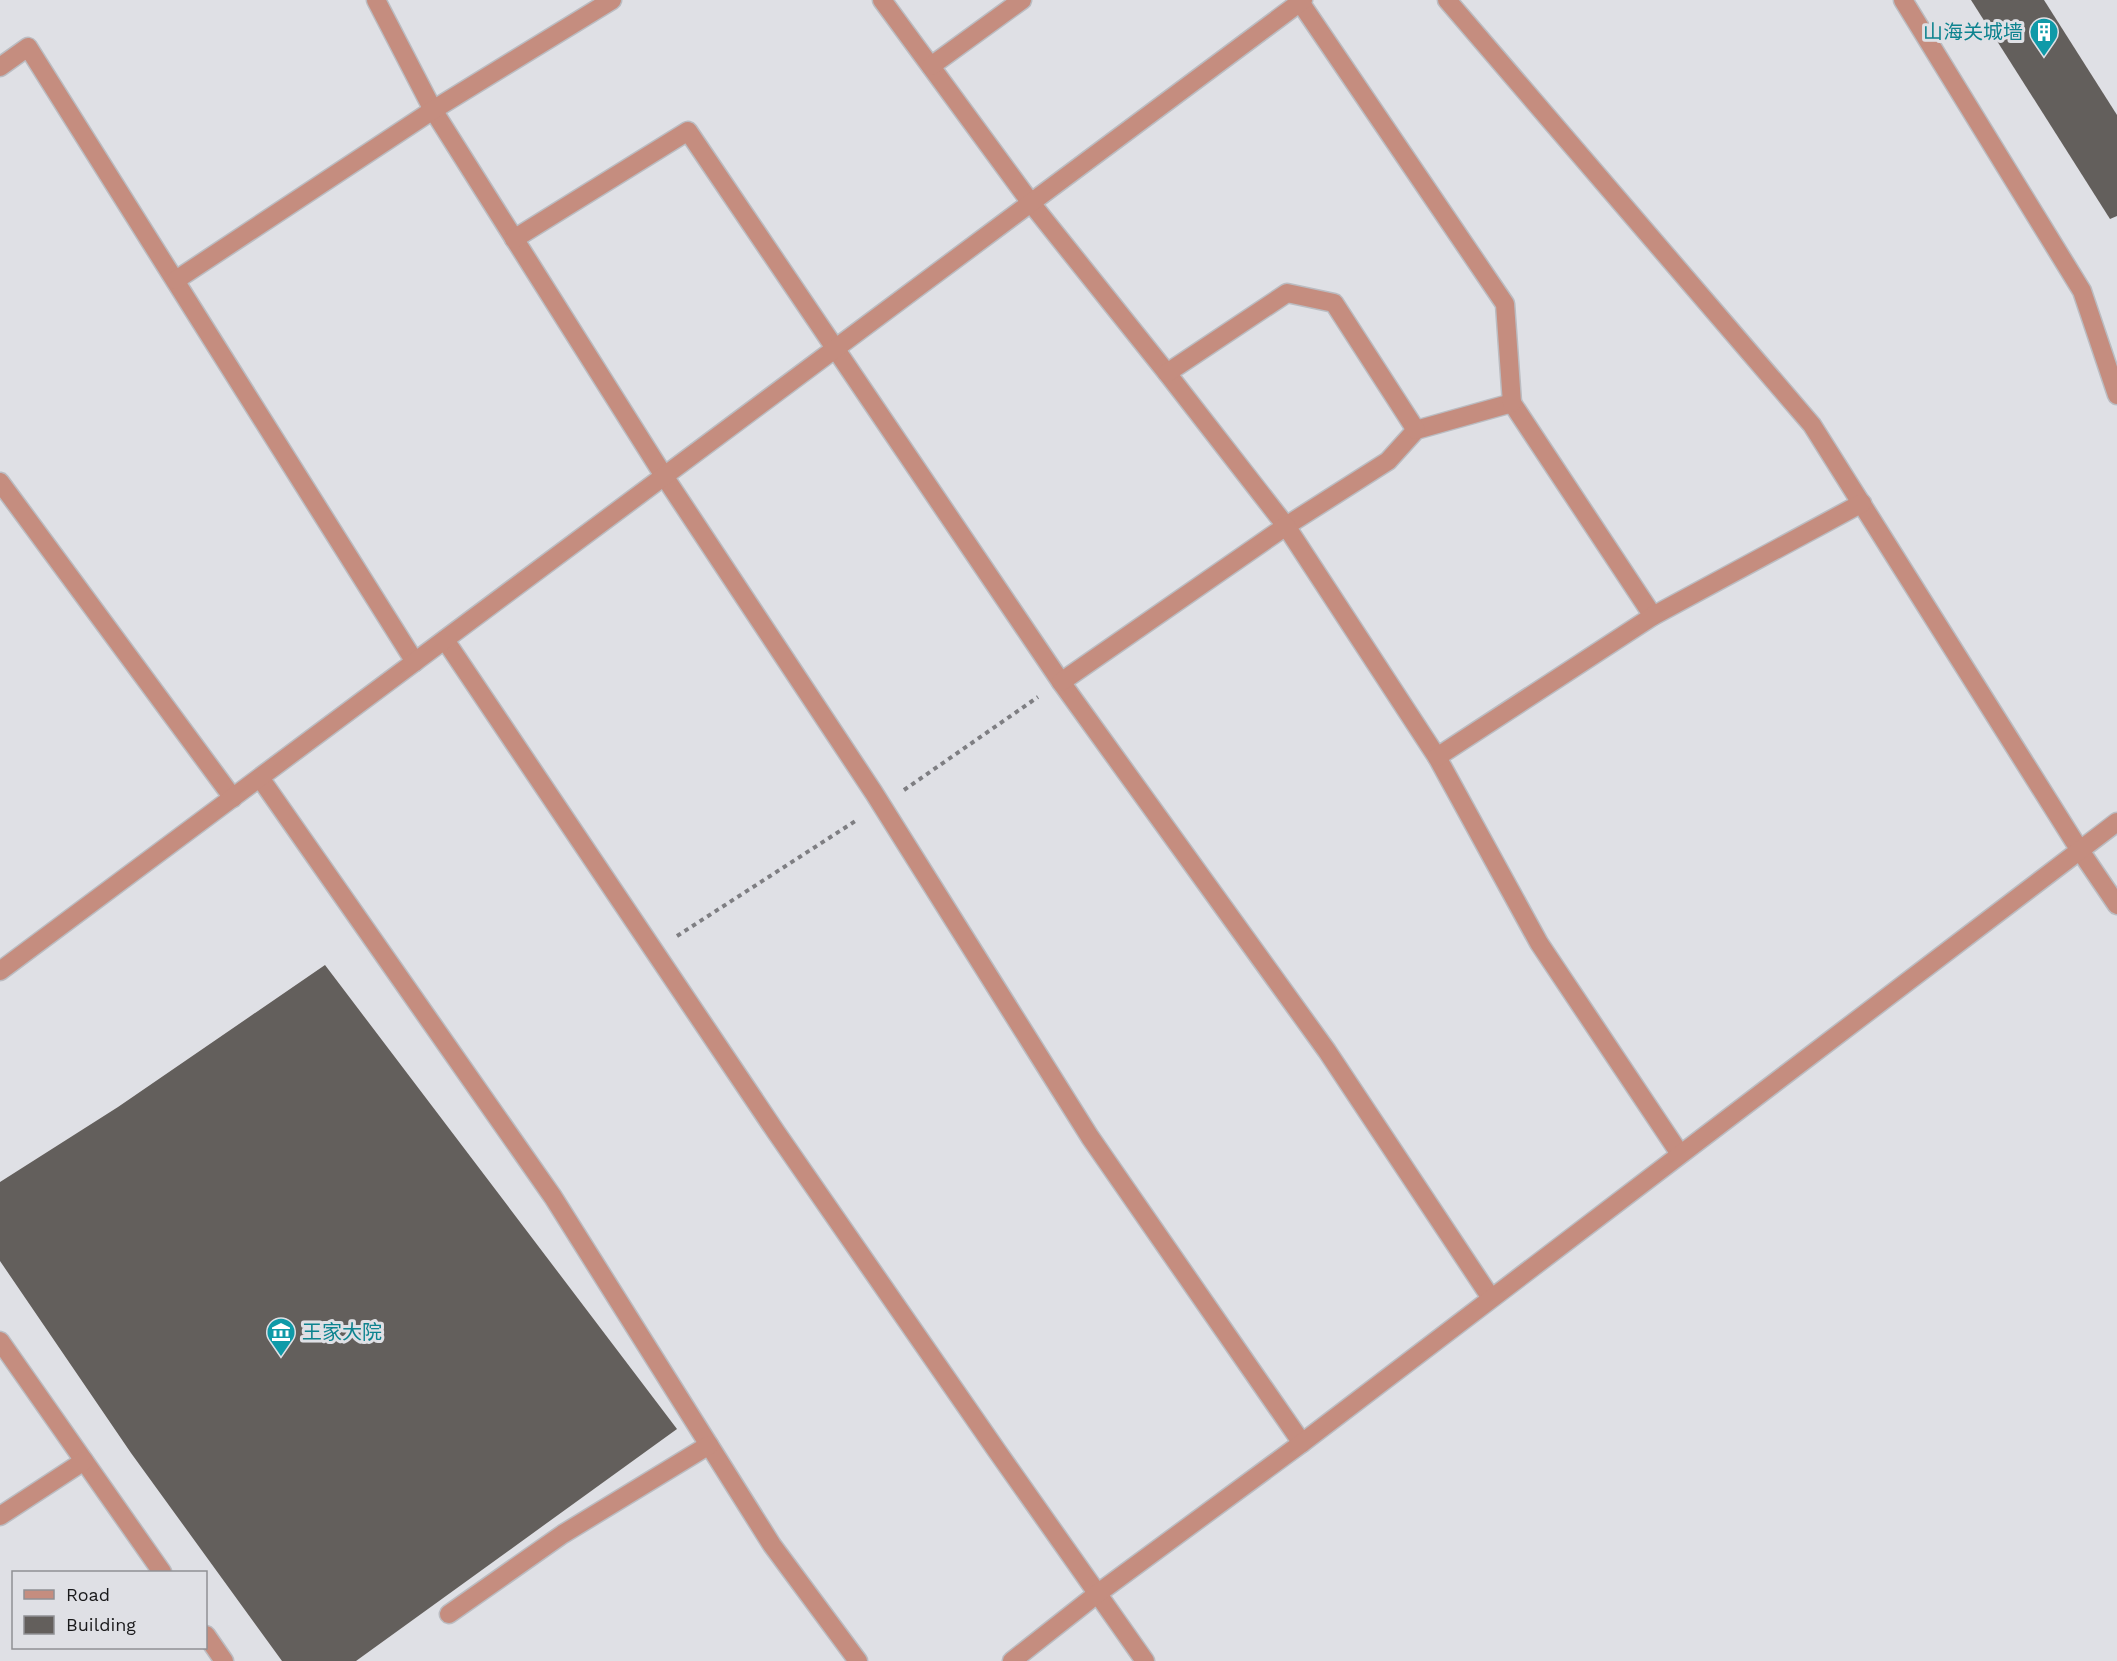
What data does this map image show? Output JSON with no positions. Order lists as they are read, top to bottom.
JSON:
{
  "places": {
    "building": ["山海关城墙"],
    "museum": ["王家大院"]
  },
  "legend": ["Road", "Building"]
}
